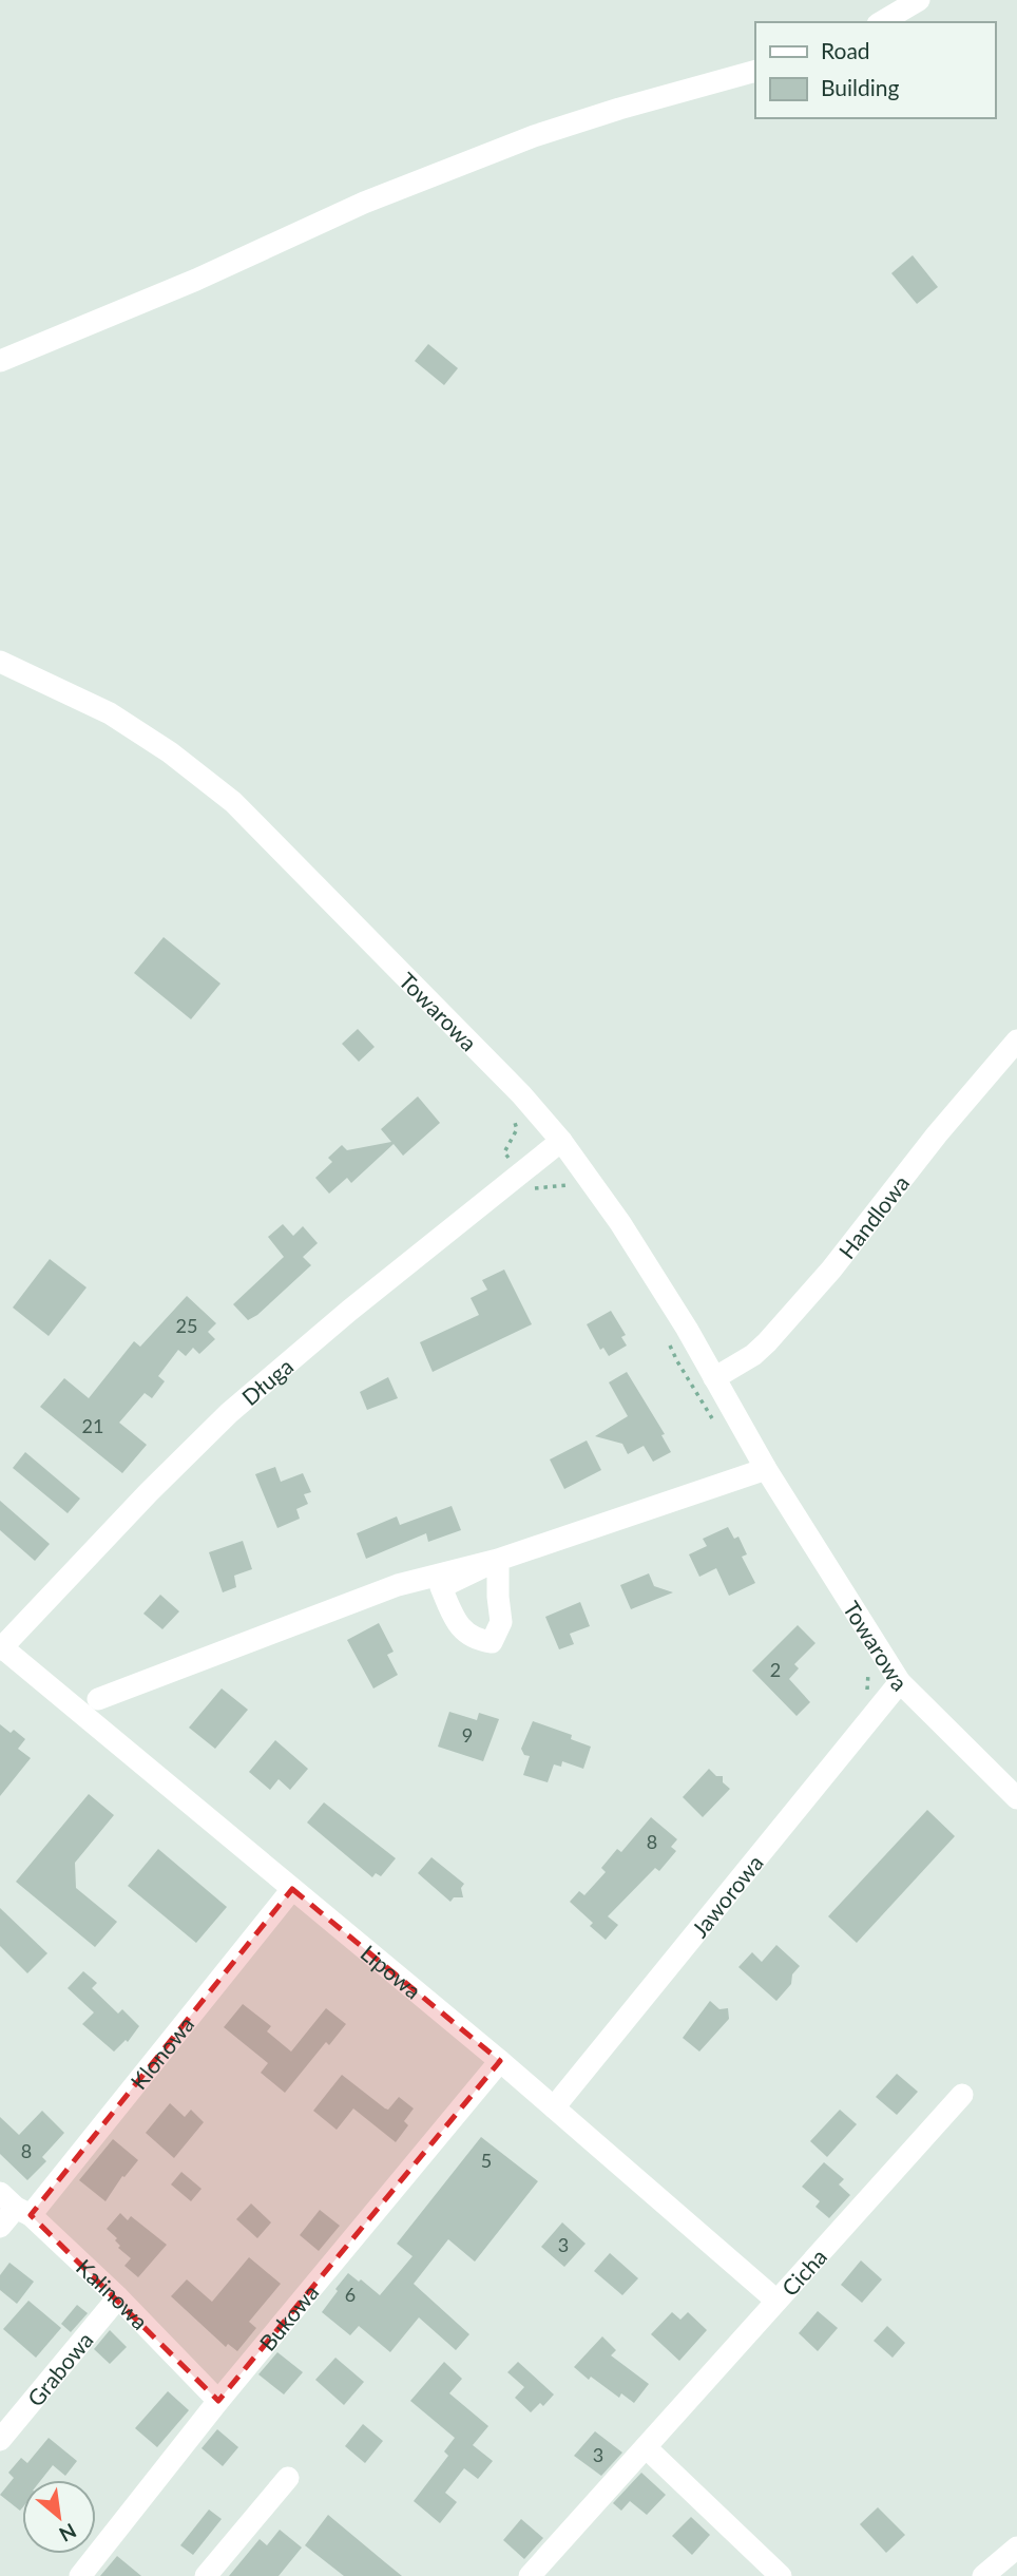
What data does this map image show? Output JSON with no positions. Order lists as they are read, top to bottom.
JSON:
{
  "streets": {
    "street": [
      "Towarowa",
      "Handlowa",
      "Długa",
      "Jaworowa",
      "Lipowa",
      "Klonowa",
      "Cicha",
      "Kalinowa",
      "Bukowa",
      "Grabowa"
    ]
  },
  "crossings": [
    ["Towarowa", "Handlowa"],
    ["Towarowa", "Długa"],
    ["Towarowa", "Jaworowa"],
    ["Długa", "Lipowa"],
    ["Jaworowa", "Lipowa"],
    ["Lipowa", "Klonowa"],
    ["Lipowa", "Cicha"],
    ["Lipowa", "Bukowa"],
    ["Klonowa", "Kalinowa"],
    ["Kalinowa", "Bukowa"],
    ["Kalinowa", "Grabowa"]
  ],
  "house_numbers": [
    "25",
    "21",
    "2",
    "9",
    "8",
    "8",
    "5",
    "3",
    "6",
    "3"
  ],
  "legend": ["Road", "Building"],
  "north": "bottom right"
}
